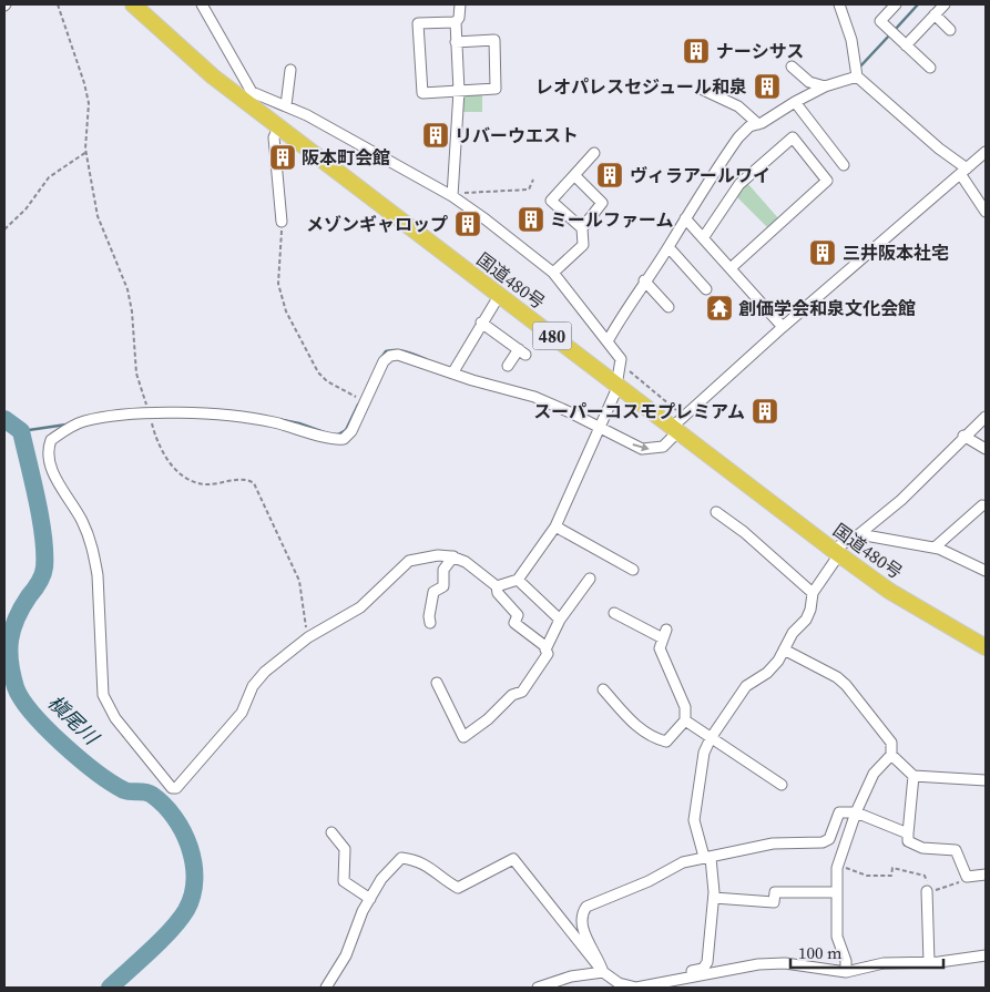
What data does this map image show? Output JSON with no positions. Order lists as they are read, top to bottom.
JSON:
{
  "streets": {
    "highway": ["国道480号", "480"]
  },
  "water": ["槇尾川"],
  "places": {
    "building": [
      "ナーシサス",
      "レオパレスセジュール和泉",
      "リバーウエスト",
      "阪本町会館",
      "ヴィラアールワイ",
      "ミールファーム",
      "メゾンギャロップ",
      "三井阪本社宅",
      "スーパーコスモプレミアム"
    ],
    "temple": ["創価学会和泉文化会館"]
  },
  "scale_bar": "100 m"
}
